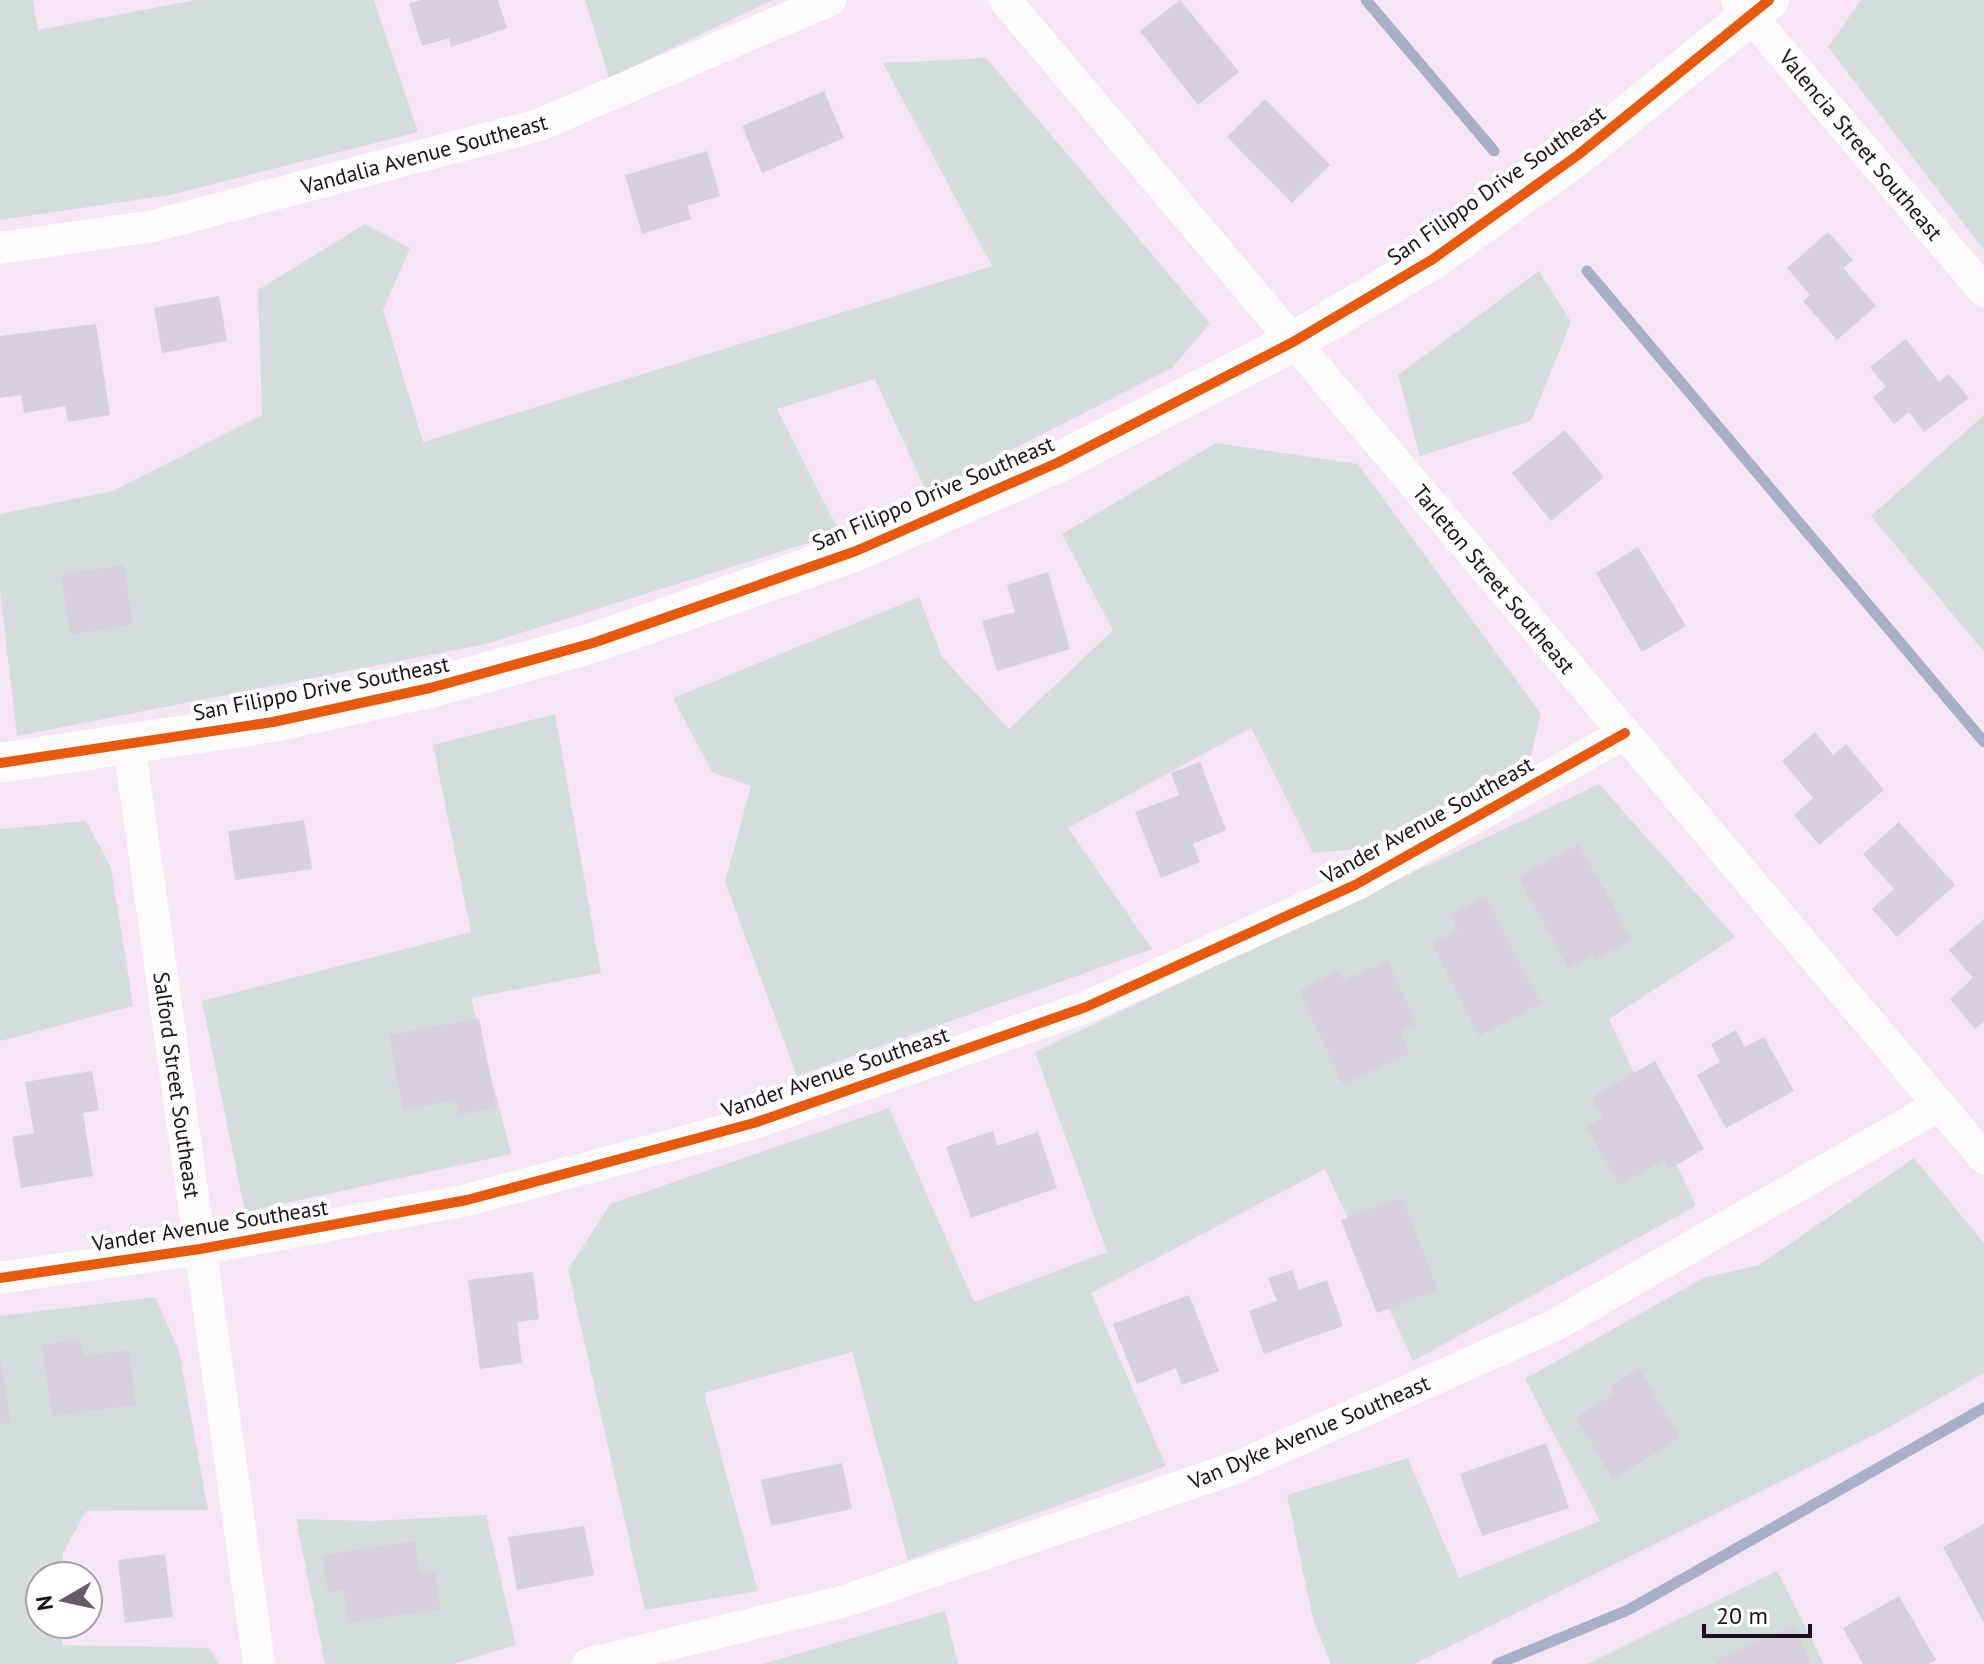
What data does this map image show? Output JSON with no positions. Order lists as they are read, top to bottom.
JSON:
{
  "streets": {
    "street": [
      "Valencia Street Southeast",
      "Vandalia Avenue Southeast",
      "San Filippo Drive Southeast",
      "Tarleton Street Southeast",
      "Vander Avenue Southeast",
      "Salford Street Southeast",
      "Van Dyke Avenue Southeast"
    ]
  },
  "crossings": [
    ["Valencia Street Southeast", "San Filippo Drive Southeast"],
    ["San Filippo Drive Southeast", "Tarleton Street Southeast"],
    ["San Filippo Drive Southeast", "Salford Street Southeast"],
    ["Tarleton Street Southeast", "Vander Avenue Southeast"],
    ["Tarleton Street Southeast", "Van Dyke Avenue Southeast"],
    ["Vander Avenue Southeast", "Salford Street Southeast"]
  ],
  "scale_bar": "20 m",
  "north": "left"
}
